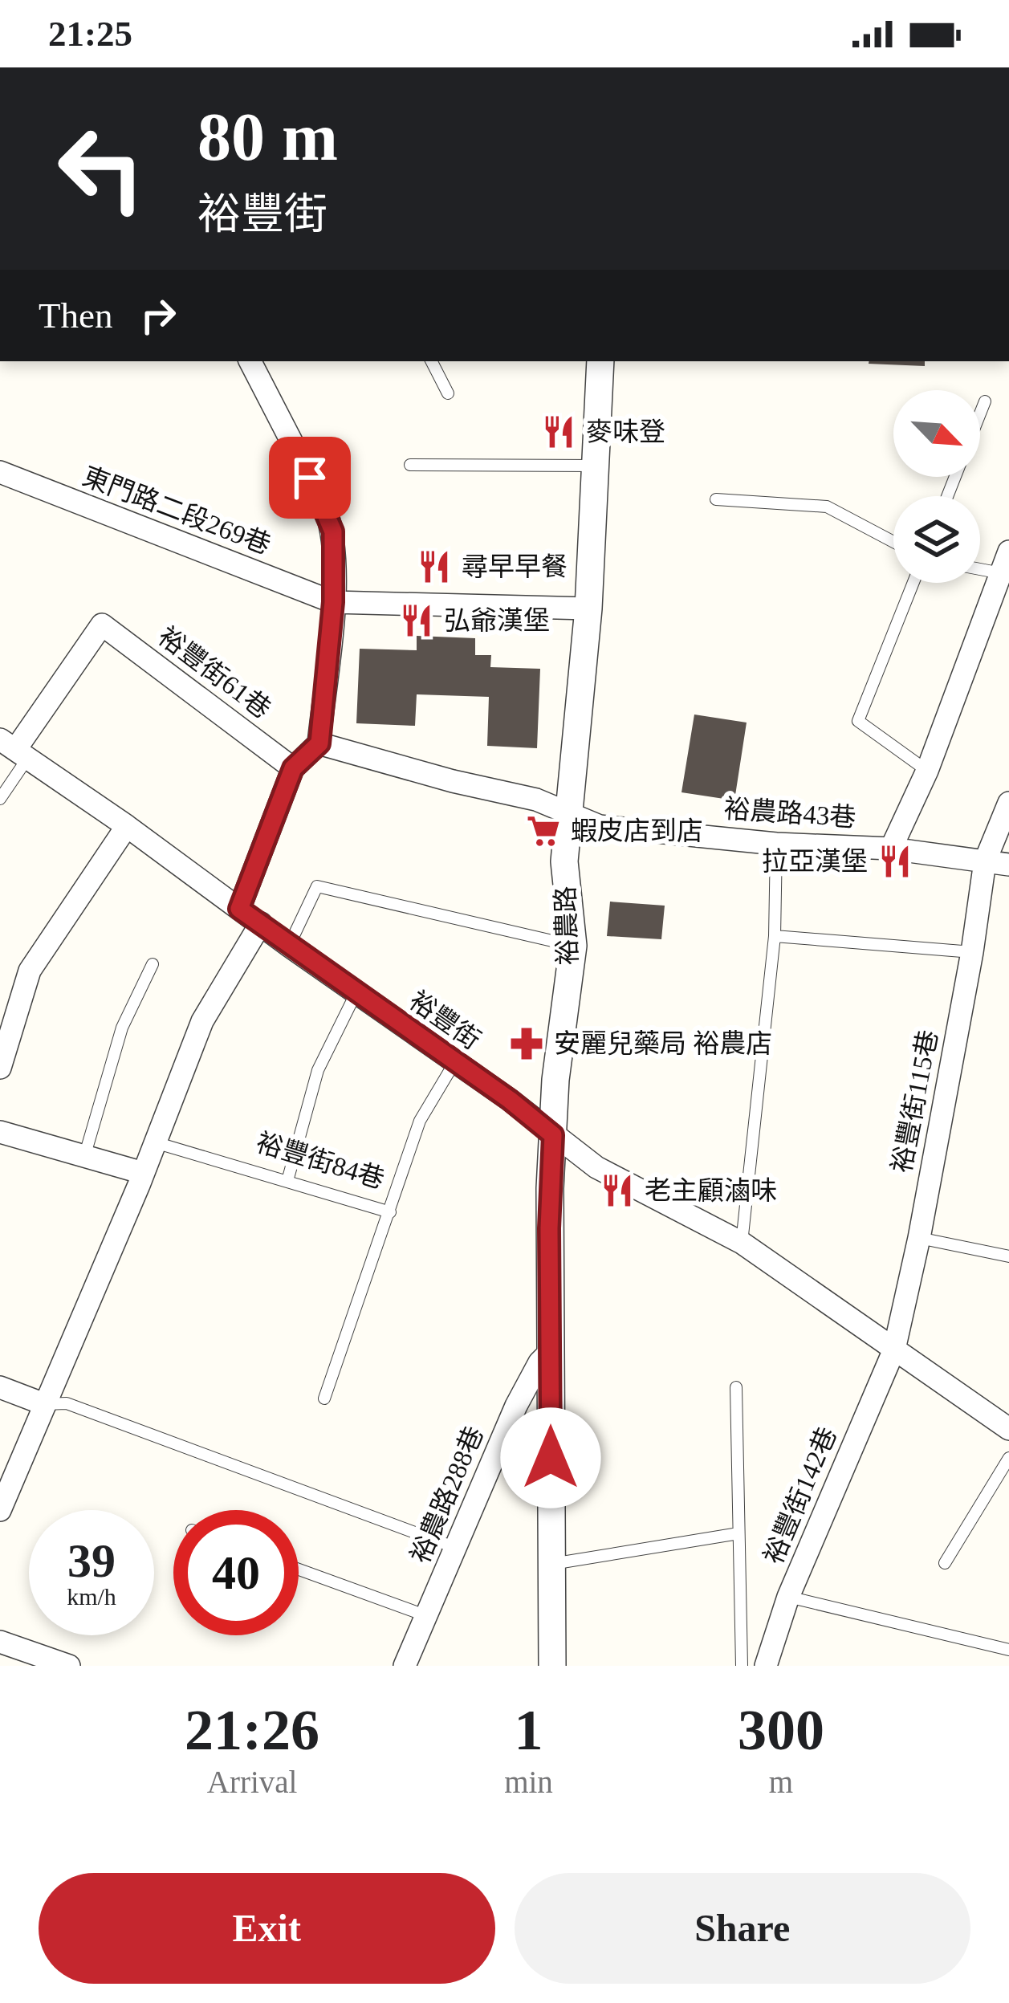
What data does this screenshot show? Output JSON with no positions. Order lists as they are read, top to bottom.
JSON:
{
  "streets": {
    "street": [
      "東門路二段269巷",
      "裕豐街61巷",
      "裕農路43巷",
      "裕農路",
      "裕豐街",
      "裕豐街115巷",
      "裕農路288巷",
      "裕豐街142巷"
    ],
    "lane": ["裕豐街84巷"]
  },
  "crossings": [
    ["東門路二段269巷", "裕農路"],
    ["裕豐街61巷", "裕豐街"],
    ["裕農路43巷", "裕農路"],
    ["裕農路43巷", "裕豐街115巷"],
    ["裕農路", "裕豐街"],
    ["裕農路", "裕農路288巷"],
    ["裕豐街", "裕豐街115巷"],
    ["裕豐街", "裕豐街142巷"],
    ["裕豐街115巷", "裕豐街142巷"]
  ],
  "places": {
    "restaurant": [
      "麥味登",
      "尋早早餐",
      "弘爺漢堡",
      "拉亞漢堡",
      "老主顧滷味"
    ],
    "supermarket": ["蝦皮店到店"],
    "pharmacy": ["安麗兒藥局 裕農店"]
  },
  "north": "bottom right",
  "page": {
    "status": "21:25",
    "turn": ["80 m", "裕豐街"],
    "then": "Then",
    "speed": "39 km/h",
    "limit": "40",
    "eta": [
      "21:26",
      "Arrival",
      "1",
      "min",
      "300",
      "m"
    ],
    "buttons": ["Exit", "Share"]
  }
}
